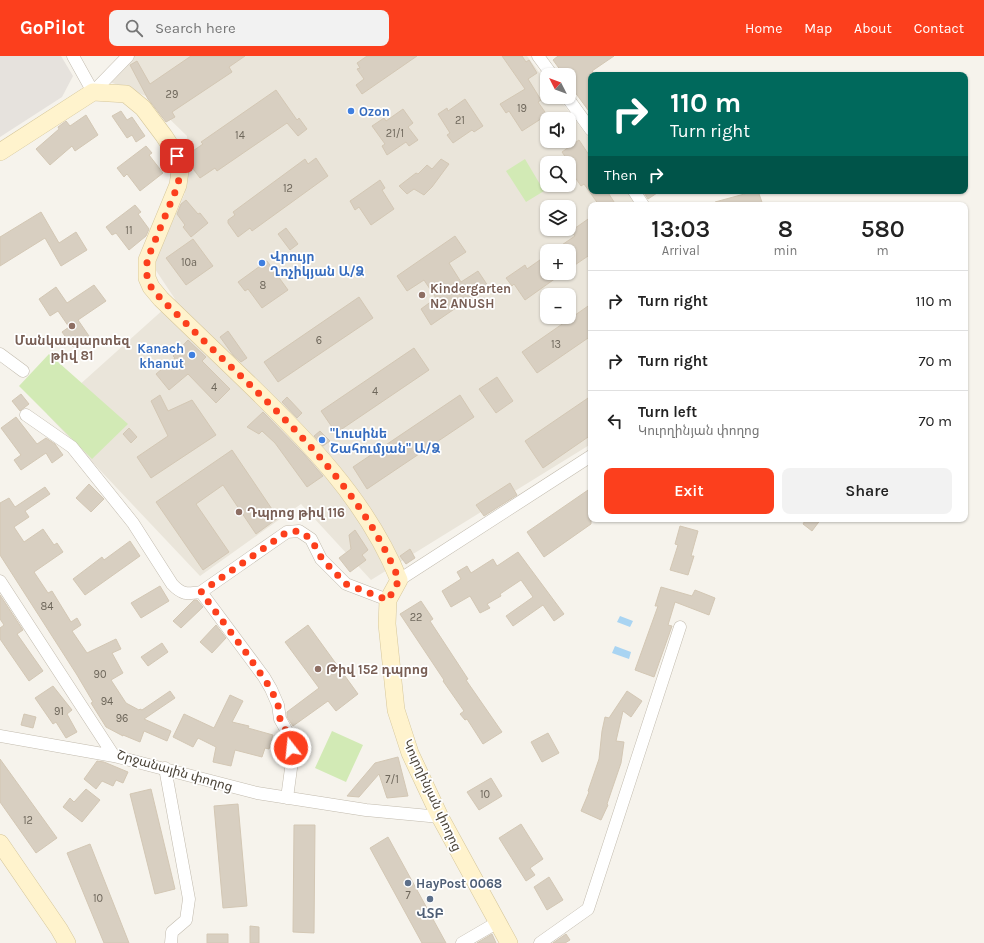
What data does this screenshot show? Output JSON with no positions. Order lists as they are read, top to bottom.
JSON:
{
  "streets": {
    "street": ["Շրջանային փողոց", "Կուրղինյան փողոց"]
  },
  "crossings": [
    ["Շրջանային փողոց", "Կուրղինյան փողոց"]
  ],
  "places": [
    "Ozon",
    "Վրույր Ղոչիկյան Ա/Ձ",
    "Kindergarten N2 ANUSH",
    "Մանկապարտեզ թիվ 81",
    "Kanach khanut",
    "\"Լուսինե Շահումյան\" Ա/Ձ",
    "Դպրոց թիվ 116",
    "Թիվ 152 դպրոց",
    "HayPost 0068",
    "ՎՏԲ"
  ],
  "house_numbers": [
    "29",
    "19",
    "21",
    "21/1",
    "14",
    "12",
    "11",
    "10a",
    "8",
    "6",
    "13",
    "4",
    "4",
    "84",
    "22",
    "90",
    "94",
    "91",
    "96",
    "7/1",
    "10",
    "12",
    "7",
    "10"
  ],
  "north": "top left",
  "page": {
    "header": "GoPilot",
    "search": "Search here",
    "nav": [
      "Home",
      "Map",
      "About",
      "Contact"
    ],
    "map_buttons": ["+", "−"],
    "turn": ["110 m", "Turn right"],
    "then": "Then",
    "eta": [
      "13:03",
      "Arrival",
      "8",
      "min",
      "580",
      "m"
    ],
    "list": [
      {
        "name": "Turn right",
        "value": "110 m"
      },
      {
        "name": "Turn right",
        "value": "70 m"
      },
      {
        "name": "Turn left",
        "note": "Կուրղինյան փողոց",
        "value": "70 m"
      }
    ],
    "buttons": ["Exit", "Share"]
  }
}
